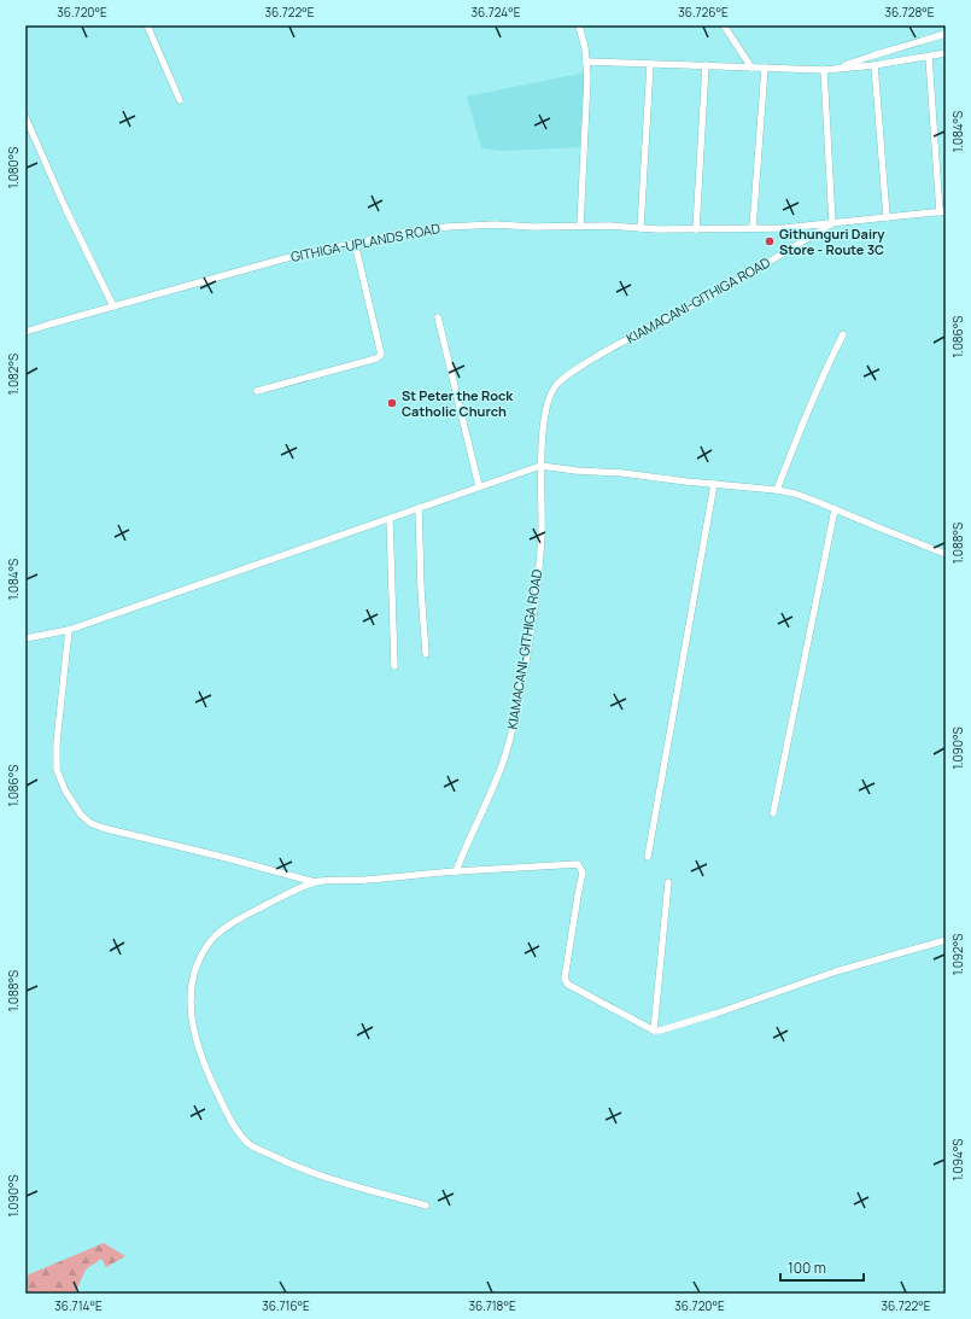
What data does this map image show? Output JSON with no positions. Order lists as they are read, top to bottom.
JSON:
{
  "streets": {
    "street": ["GITHIGA-UPLANDS ROAD", "KIAMACANI-GITHIGA ROAD"]
  },
  "crossings": [
    ["GITHIGA-UPLANDS ROAD", "KIAMACANI-GITHIGA ROAD"]
  ],
  "places": ["Githunguri Dairy Store - Route 3C", "St Peter the Rock Catholic Church"],
  "scale_bar": "100 m",
  "coordinates": [
    "36.720°E",
    "36.722°E",
    "36.724°E",
    "36.726°E",
    "36.728°E",
    "1.084°S",
    "1.080°S",
    "1.086°S",
    "1.082°S",
    "1.088°S",
    "1.090°S",
    "1.092°S",
    "1.094°S",
    "36.714°E",
    "36.716°E",
    "36.718°E"
  ]
}
